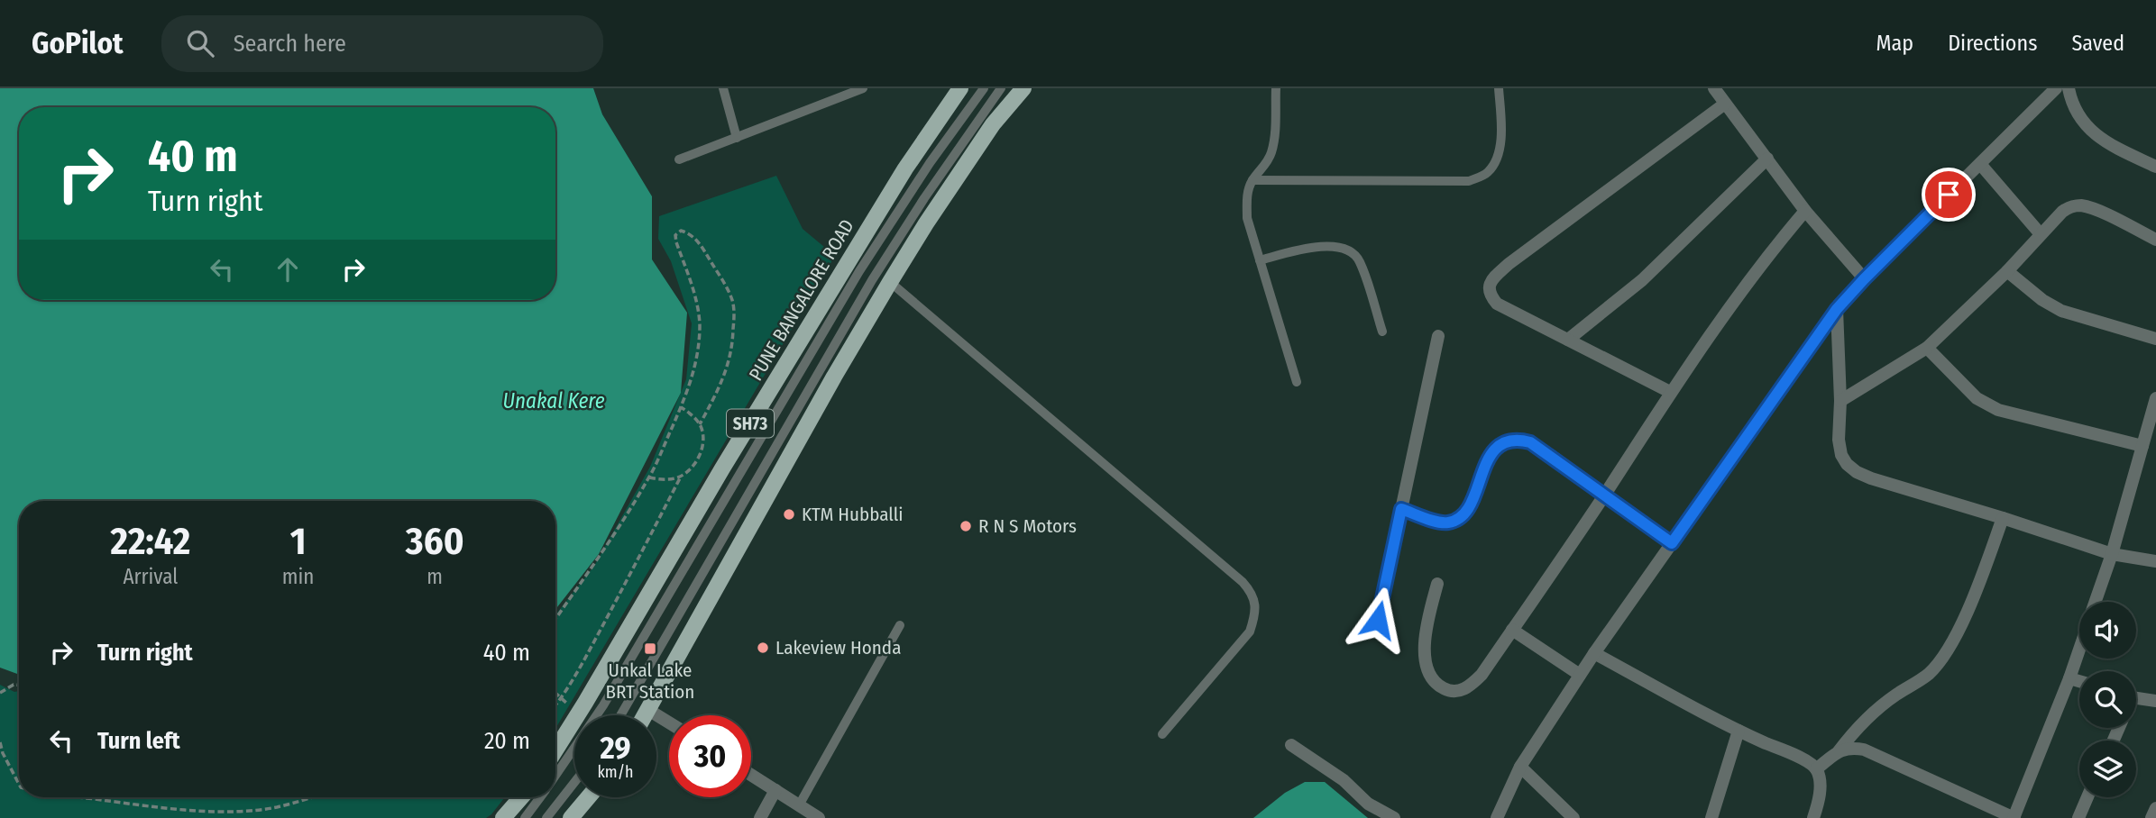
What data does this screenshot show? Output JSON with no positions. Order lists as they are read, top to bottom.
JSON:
{
  "streets": {
    "main road": ["PUNE BANGALORE ROAD", "SH73"]
  },
  "water": ["Unakal Kere"],
  "places": {
    "other": ["KTM Hubballi", "R N S Motors", "Lakeview Honda"],
    "transit": ["Unkal Lake BRT Station"]
  },
  "page": {
    "header": "GoPilot",
    "search": "Search here",
    "nav": ["Map", "Directions", "Saved"],
    "turn": ["40 m", "Turn right"],
    "eta": [
      "22:42",
      "Arrival",
      "1",
      "min",
      "360",
      "m"
    ],
    "list": [
      {
        "name": "Turn right",
        "value": "40 m"
      },
      {
        "name": "Turn left",
        "value": "20 m"
      }
    ],
    "speed": "29 km/h",
    "limit": "30"
  }
}
